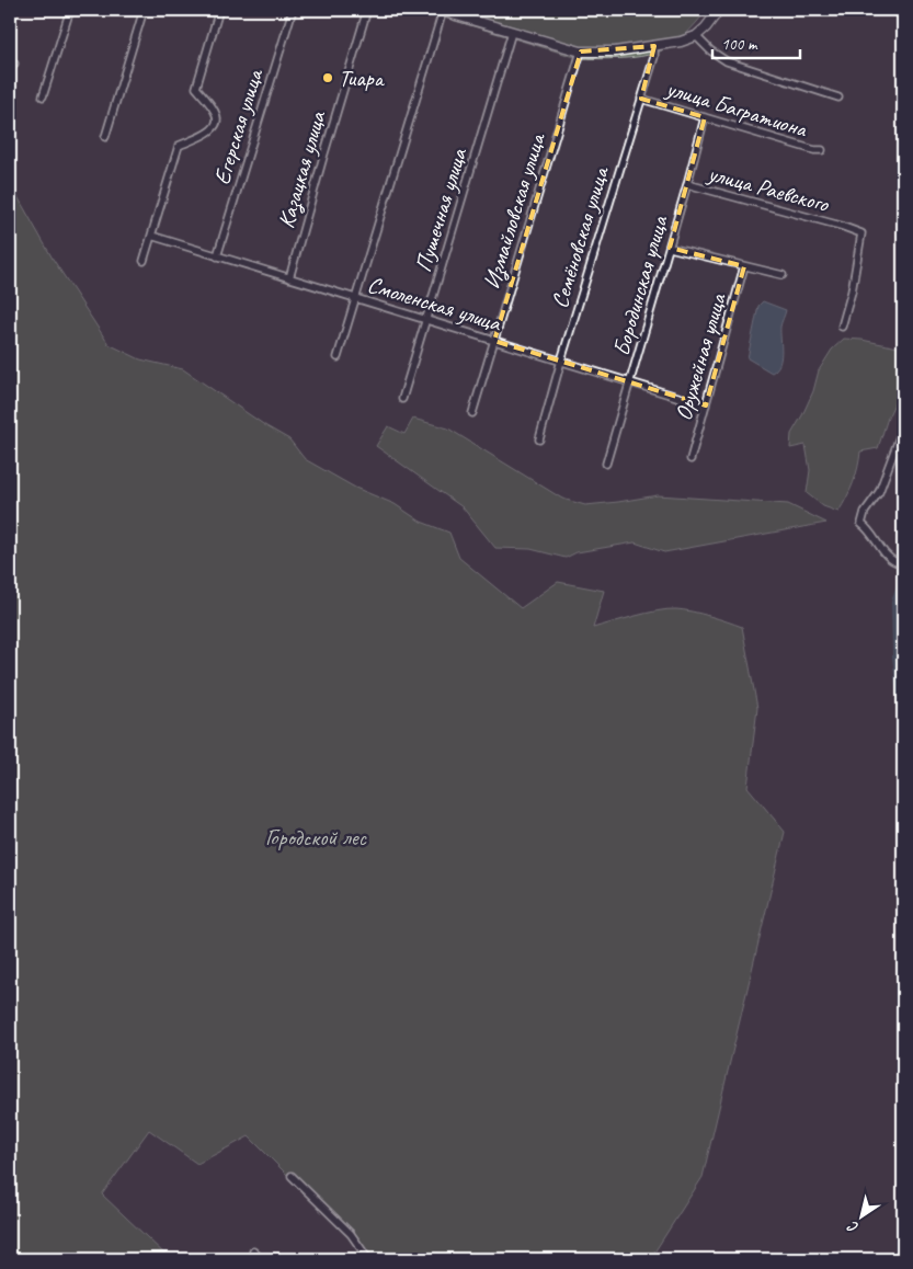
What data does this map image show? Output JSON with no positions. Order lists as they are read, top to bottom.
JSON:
{
  "streets": {
    "street": [
      "улица Багратиона",
      "Егерская улица",
      "Казацкая улица",
      "улица Раевского",
      "Пушечная улица",
      "Измайловская улица",
      "Семёновская улица",
      "Бородинская улица",
      "Смоленская улица",
      "Оружейная улица"
    ]
  },
  "crossings": [
    ["улица Багратиона", "Семёновская улица"],
    ["улица Багратиона", "Бородинская улица"],
    ["Егерская улица", "Смоленская улица"],
    ["Казацкая улица", "Смоленская улица"],
    ["улица Раевского", "Бородинская улица"],
    ["Пушечная улица", "Смоленская улица"],
    ["Измайловская улица", "Смоленская улица"],
    ["Семёновская улица", "Смоленская улица"],
    ["Бородинская улица", "Смоленская улица"],
    ["Смоленская улица", "Оружейная улица"]
  ],
  "parks": ["Городской лес"],
  "places": ["Тиара"],
  "scale_bar": "100 m",
  "north": "bottom left"
}
